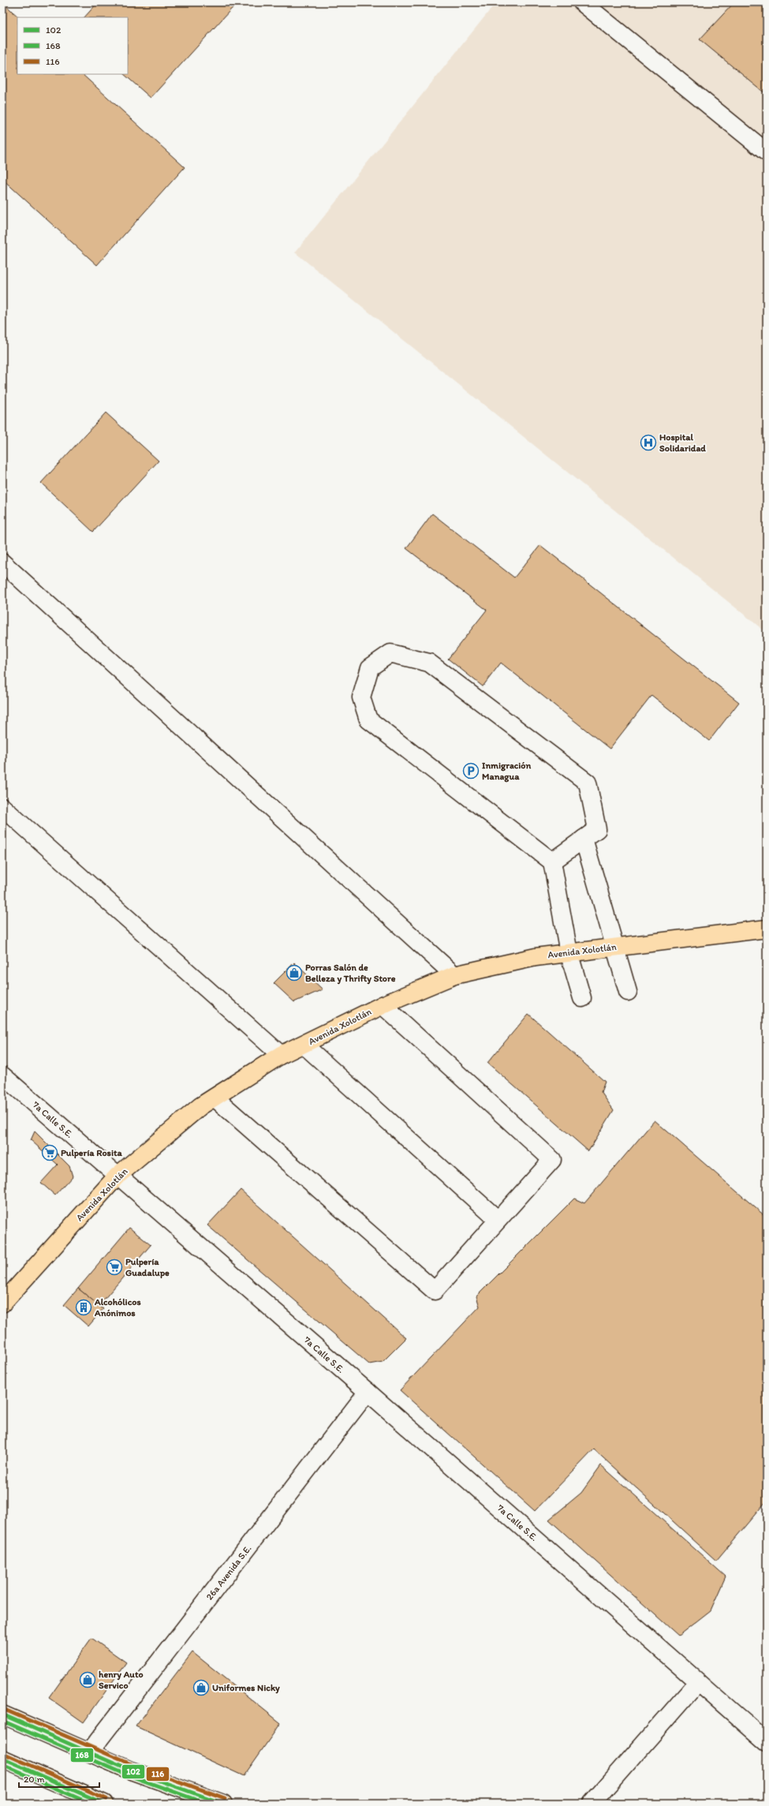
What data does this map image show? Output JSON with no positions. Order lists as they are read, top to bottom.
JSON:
{
  "streets": {
    "main road": ["Avenida Xolotlán"],
    "street": ["7a Calle S.E.", "26a Avenida S.E."]
  },
  "crossings": [
    ["Avenida Xolotlán", "7a Calle S.E."],
    ["7a Calle S.E.", "26a Avenida S.E."]
  ],
  "places": {
    "hospital": ["Hospital Solidaridad"],
    "parking": ["Inmigración Managua"],
    "shop": ["Porras Salón de Belleza y Thrifty Store", "henry Auto Servico", "Uniformes Nicky"],
    "supermarket": ["Pulpería Rosita", "Pulpería Guadalupe"],
    "building": ["Alcohólicos Anónimos"]
  },
  "lines": ["transit line 116", "transit line 102", "transit line 168"],
  "legend": ["102", "168", "116"],
  "scale_bar": "20 m"
}
